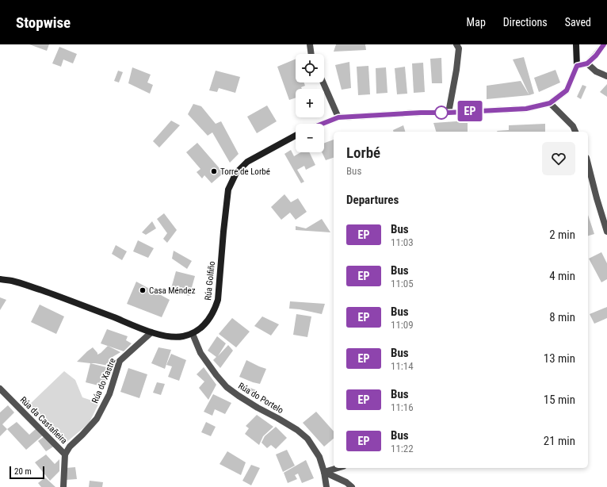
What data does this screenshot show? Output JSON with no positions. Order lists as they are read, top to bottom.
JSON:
{
  "streets": {
    "main road": ["Rúa Golfiño"],
    "street": ["Rúa do Xastre", "Rúa do Portelo", "Rúa da Castañeira"]
  },
  "crossings": [
    ["Rúa Golfiño", "Rúa do Portelo"],
    ["Rúa do Xastre", "Rúa da Castañeira"]
  ],
  "places": ["Torre de Lorbé", "Casa Méndez"],
  "lines": ["bus line EP"],
  "scale_bar": "20 m",
  "page": {
    "header": "Stopwise",
    "nav": ["Map", "Directions", "Saved"],
    "on_map": "EP",
    "map_buttons": ["+", "−"],
    "heading": [
      ["Lorbé", "Bus"],
      "Departures"
    ],
    "list": [
      {
        "mark": "EP",
        "name": "Bus",
        "note": "11:03",
        "value": "2 min"
      },
      {
        "mark": "EP",
        "name": "Bus",
        "note": "11:05",
        "value": "4 min"
      },
      {
        "mark": "EP",
        "name": "Bus",
        "note": "11:09",
        "value": "8 min"
      },
      {
        "mark": "EP",
        "name": "Bus",
        "note": "11:14",
        "value": "13 min"
      },
      {
        "mark": "EP",
        "name": "Bus",
        "note": "11:16",
        "value": "15 min"
      },
      {
        "mark": "EP",
        "name": "Bus",
        "note": "11:22",
        "value": "21 min"
      }
    ],
    "scale": "20 m"
  }
}
